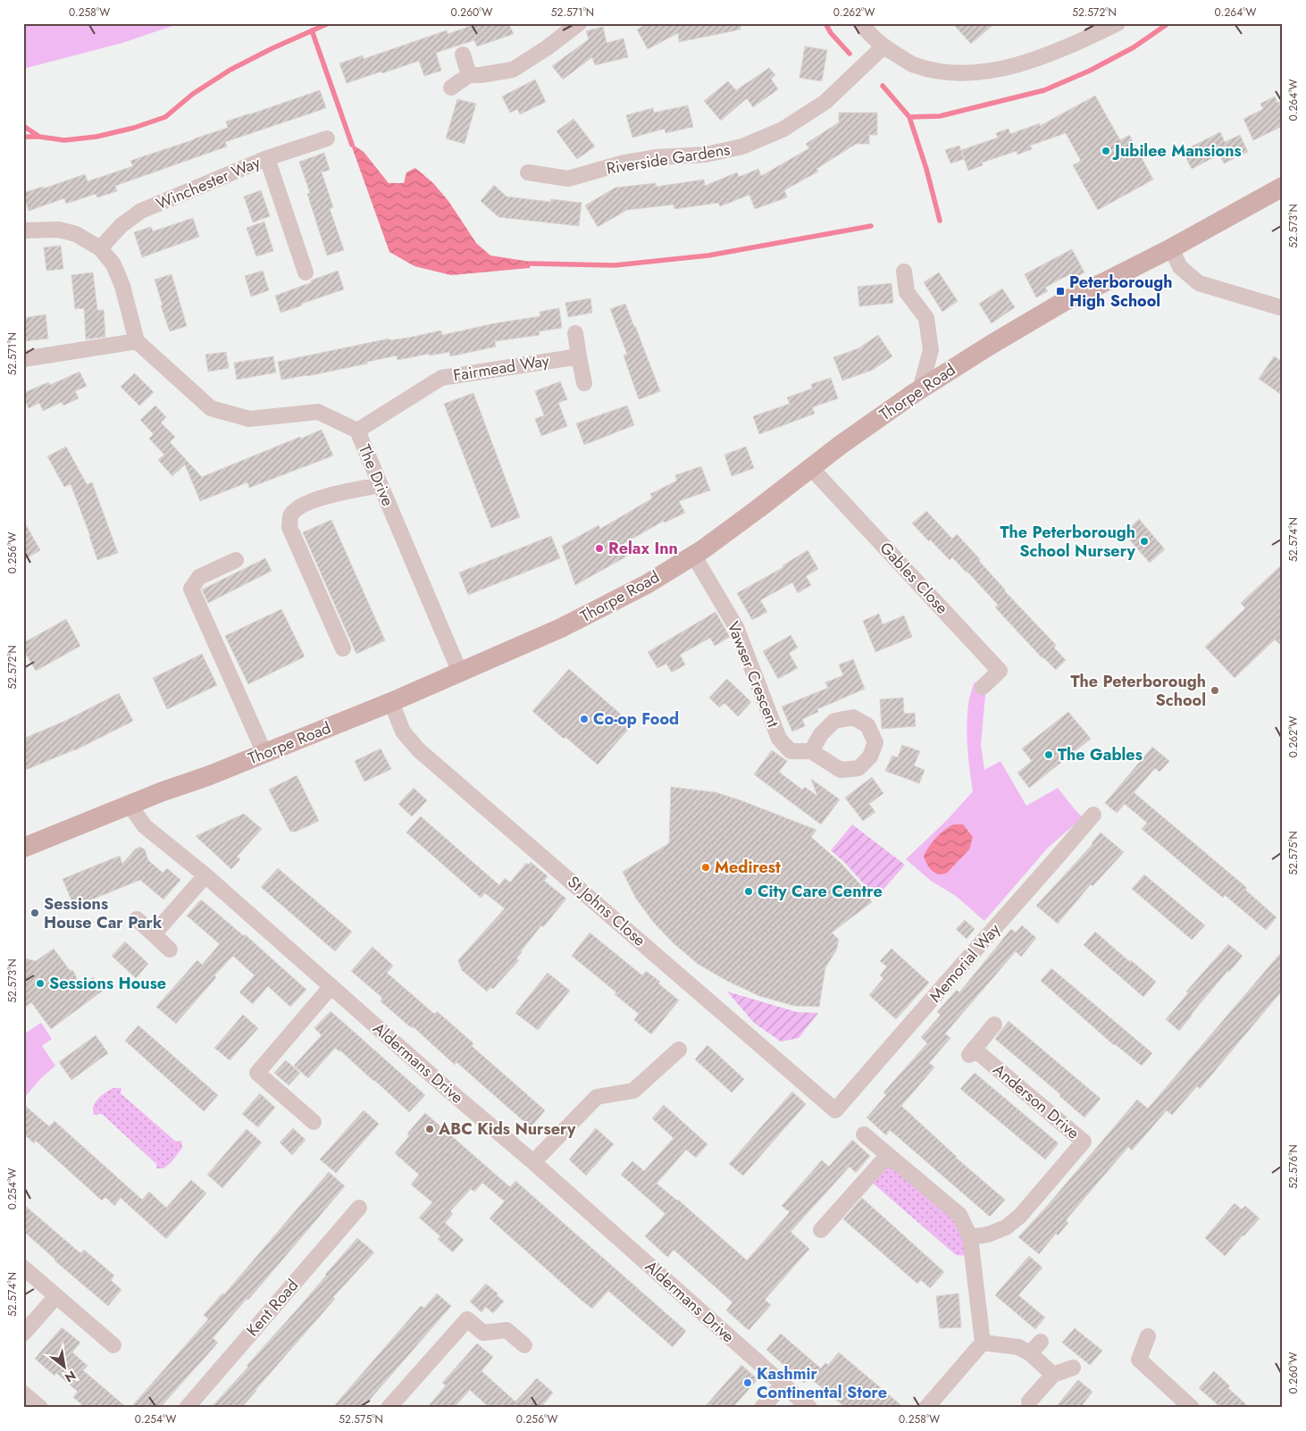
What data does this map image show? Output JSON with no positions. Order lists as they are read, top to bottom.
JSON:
{
  "streets": {
    "main road": ["Thorpe Road"],
    "street": [
      "Riverside Gardens",
      "Winchester Way",
      "Fairmead Way",
      "The Drive",
      "Gables Close",
      "Vawser Crescent",
      "St Johns Close",
      "Memorial Way",
      "Aldermans Drive",
      "Anderson Drive",
      "Kent Road"
    ]
  },
  "crossings": [
    ["Fairmead Way", "The Drive"],
    ["Thorpe Road", "The Drive"],
    ["Thorpe Road", "Gables Close"],
    ["Thorpe Road", "Vawser Crescent"],
    ["Thorpe Road", "St Johns Close"],
    ["Thorpe Road", "Aldermans Drive"],
    ["St Johns Close", "Memorial Way"]
  ],
  "places": {
    "other": [
      "Jubilee Mansions",
      "The Peterborough School Nursery",
      "Relax Inn",
      "The Peterborough School",
      "Co-op Food",
      "The Gables",
      "Medirest",
      "City Care Centre",
      "Sessions House Car Park",
      "Sessions House",
      "ABC Kids Nursery",
      "Kashmir Continental Store"
    ],
    "transit": ["Peterborough High School"]
  },
  "north": "bottom right",
  "coordinates": [
    "0.258°W",
    "0.260°W",
    "52.571°N",
    "0.262°W",
    "52.572°N",
    "0.264°W",
    "52.573°N",
    "52.574°N",
    "0.256°W",
    "52.575°N",
    "52.576°N",
    "0.254°W"
  ]
}
